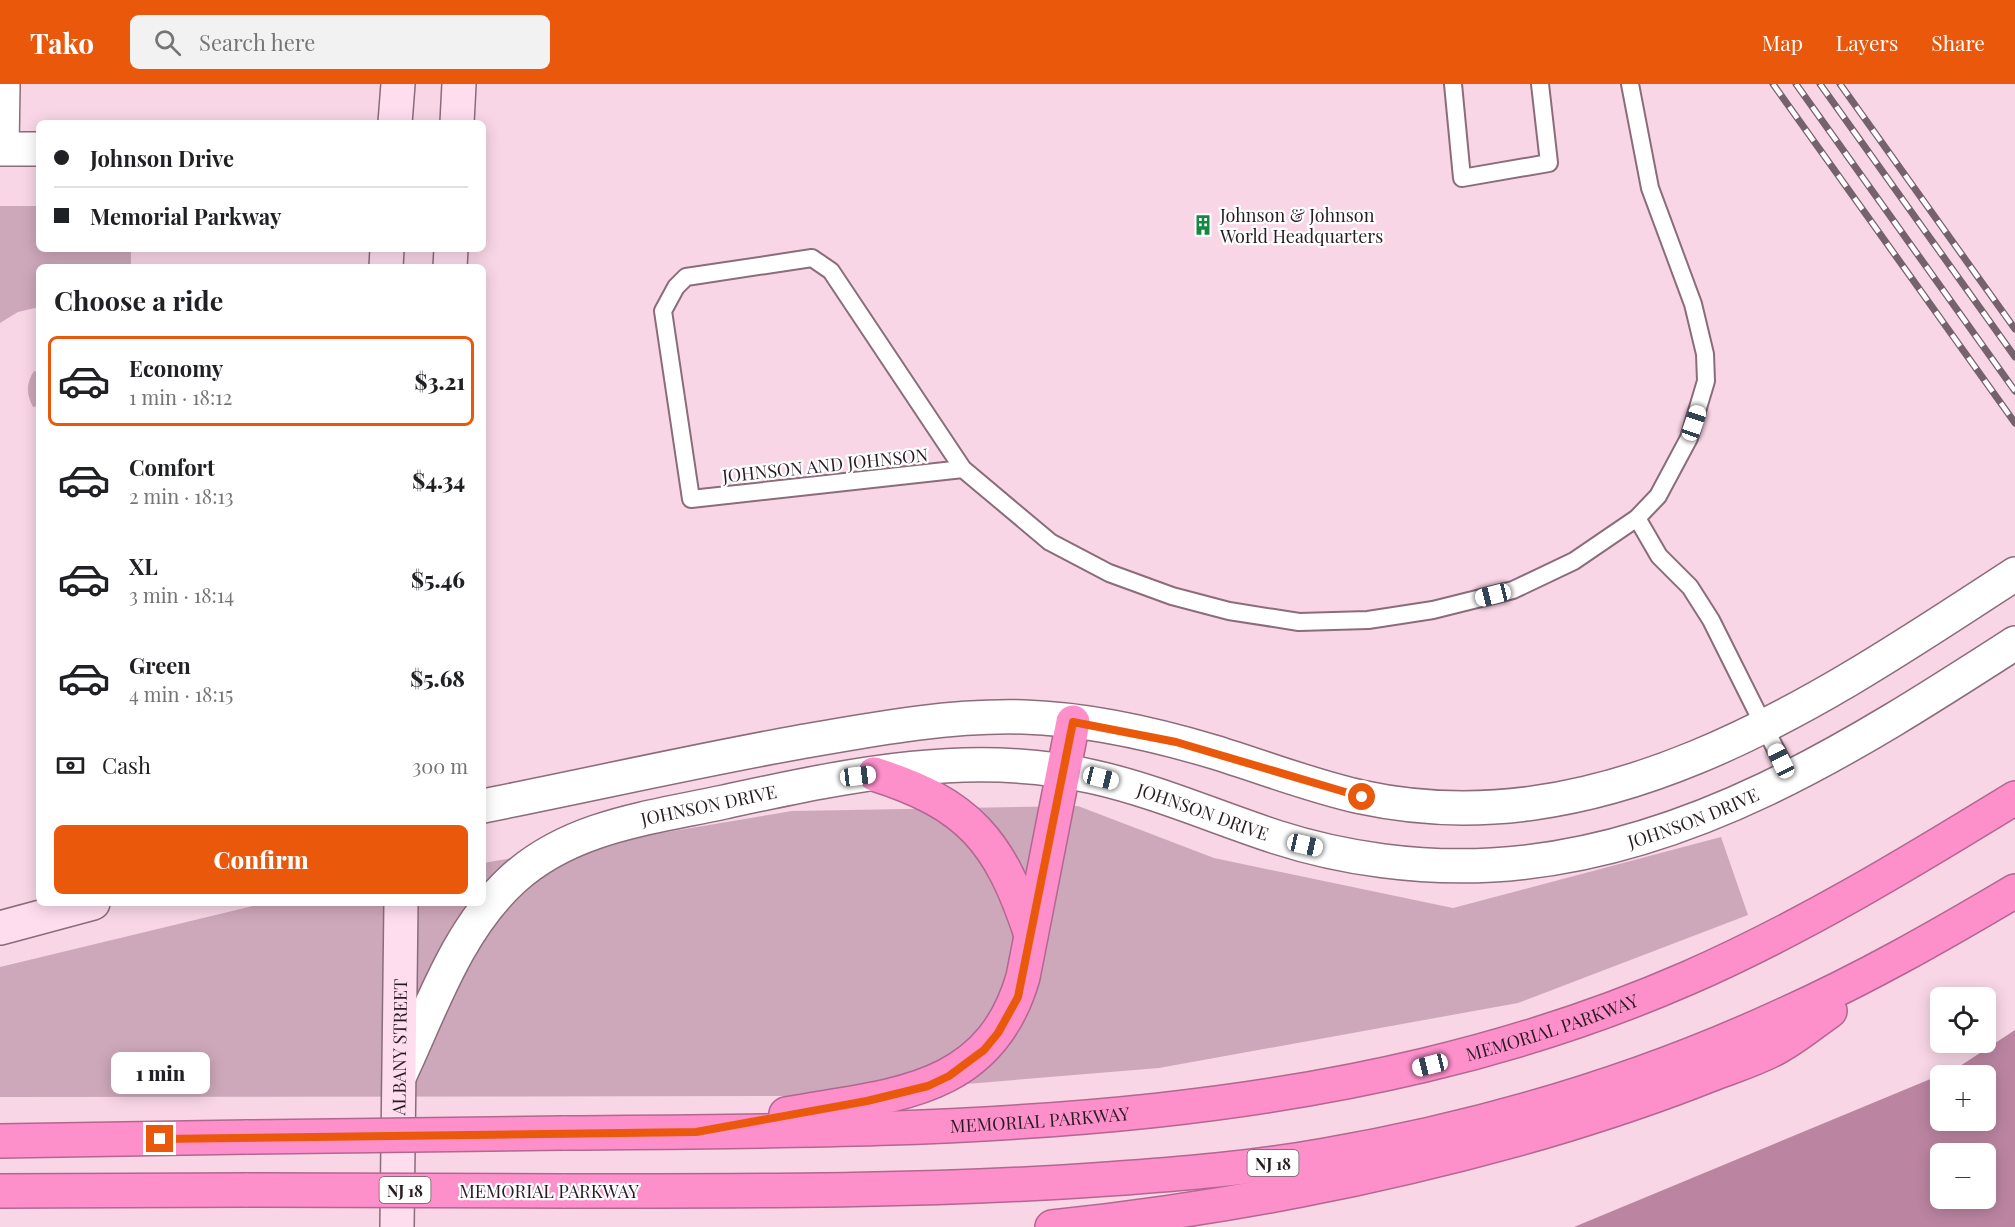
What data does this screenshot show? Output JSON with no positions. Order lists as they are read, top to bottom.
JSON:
{
  "streets": {
    "highway": ["MEMORIAL PARKWAY", "NJ 18"],
    "main road": ["ALBANY STREET"],
    "street": ["JOHNSON DRIVE"],
    "lane": ["JOHNSON AND JOHNSON"]
  },
  "crossings": [
    ["JOHNSON DRIVE", "ALBANY STREET"]
  ],
  "places": {
    "building": ["Johnson & Johnson World Headquarters"]
  },
  "page": {
    "header": "Tako",
    "search": "Search here",
    "nav": ["Map", "Layers", "Share"],
    "banner": ["Johnson Drive", "Memorial Parkway"],
    "heading": "Choose a ride",
    "list": [
      {
        "name": "Economy",
        "note": "1 min · 18:12",
        "value": "$3.21"
      },
      {
        "name": "Comfort",
        "note": "2 min · 18:13",
        "value": "$4.34"
      },
      {
        "name": "XL",
        "note": "3 min · 18:14",
        "value": "$5.46"
      },
      {
        "name": "Green",
        "note": "4 min · 18:15",
        "value": "$5.68"
      }
    ],
    "pay": ["Cash", "300 m"],
    "buttons": "Confirm",
    "map_buttons": ["+", "−"],
    "bubble": "1 min"
  }
}
